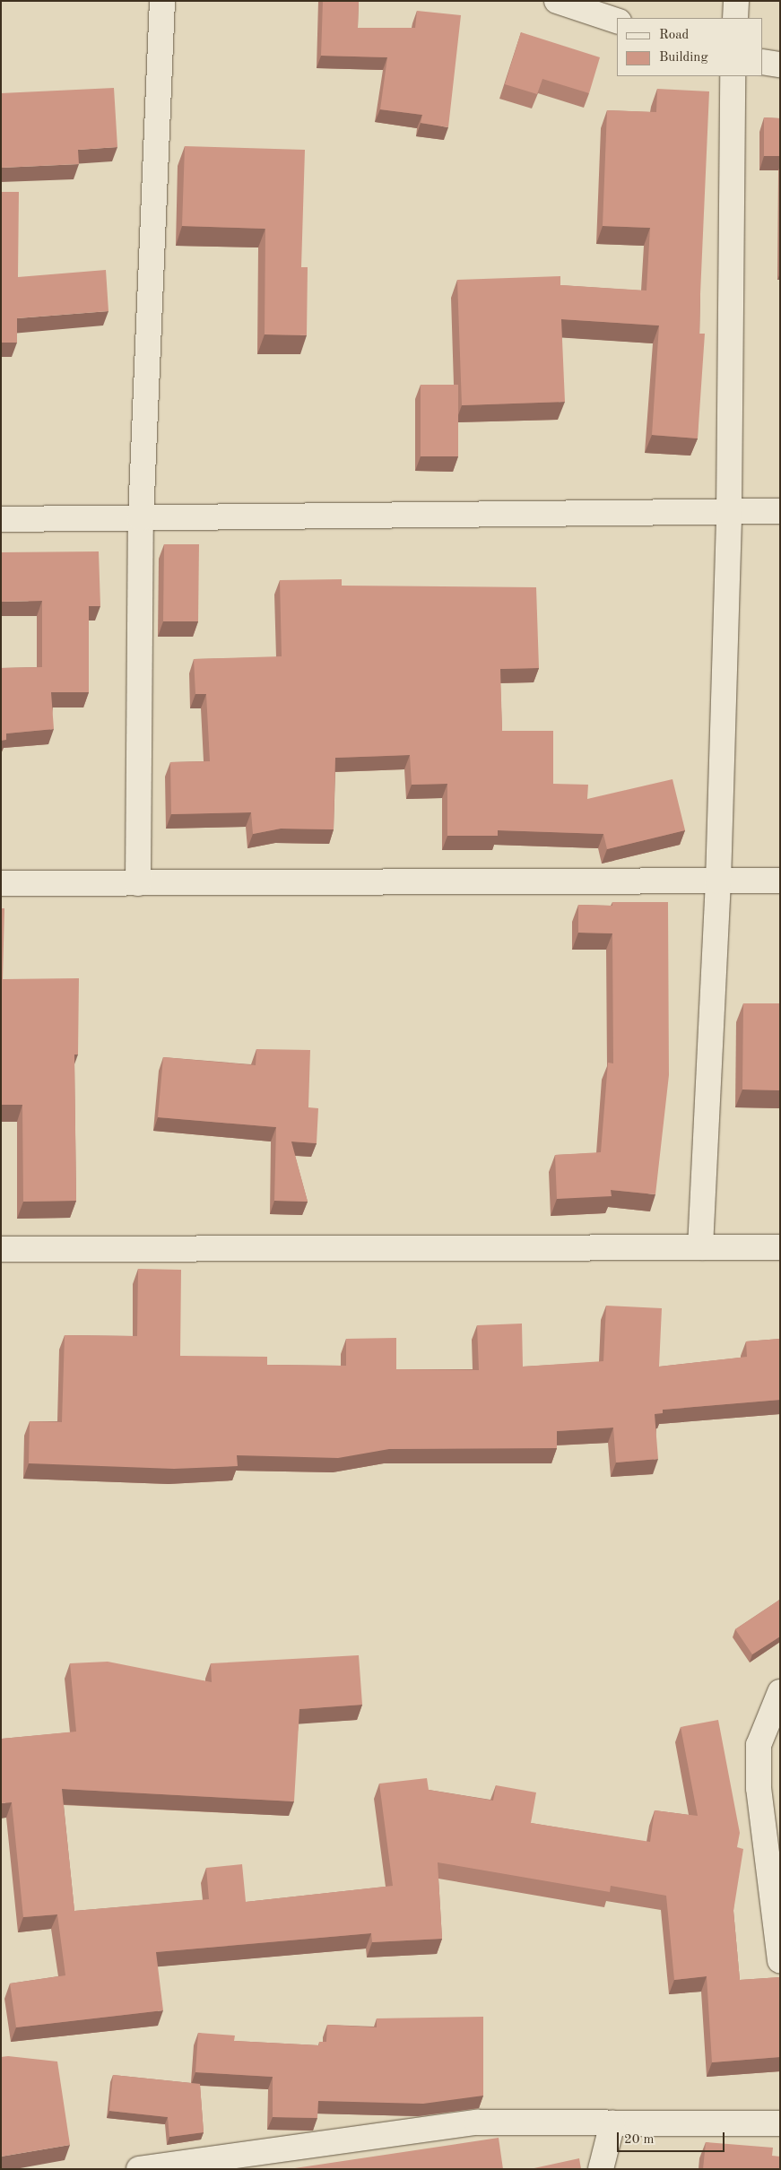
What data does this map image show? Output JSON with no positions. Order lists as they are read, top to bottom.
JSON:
{
  "legend": ["Road", "Building"],
  "scale_bar": "20 m"
}
